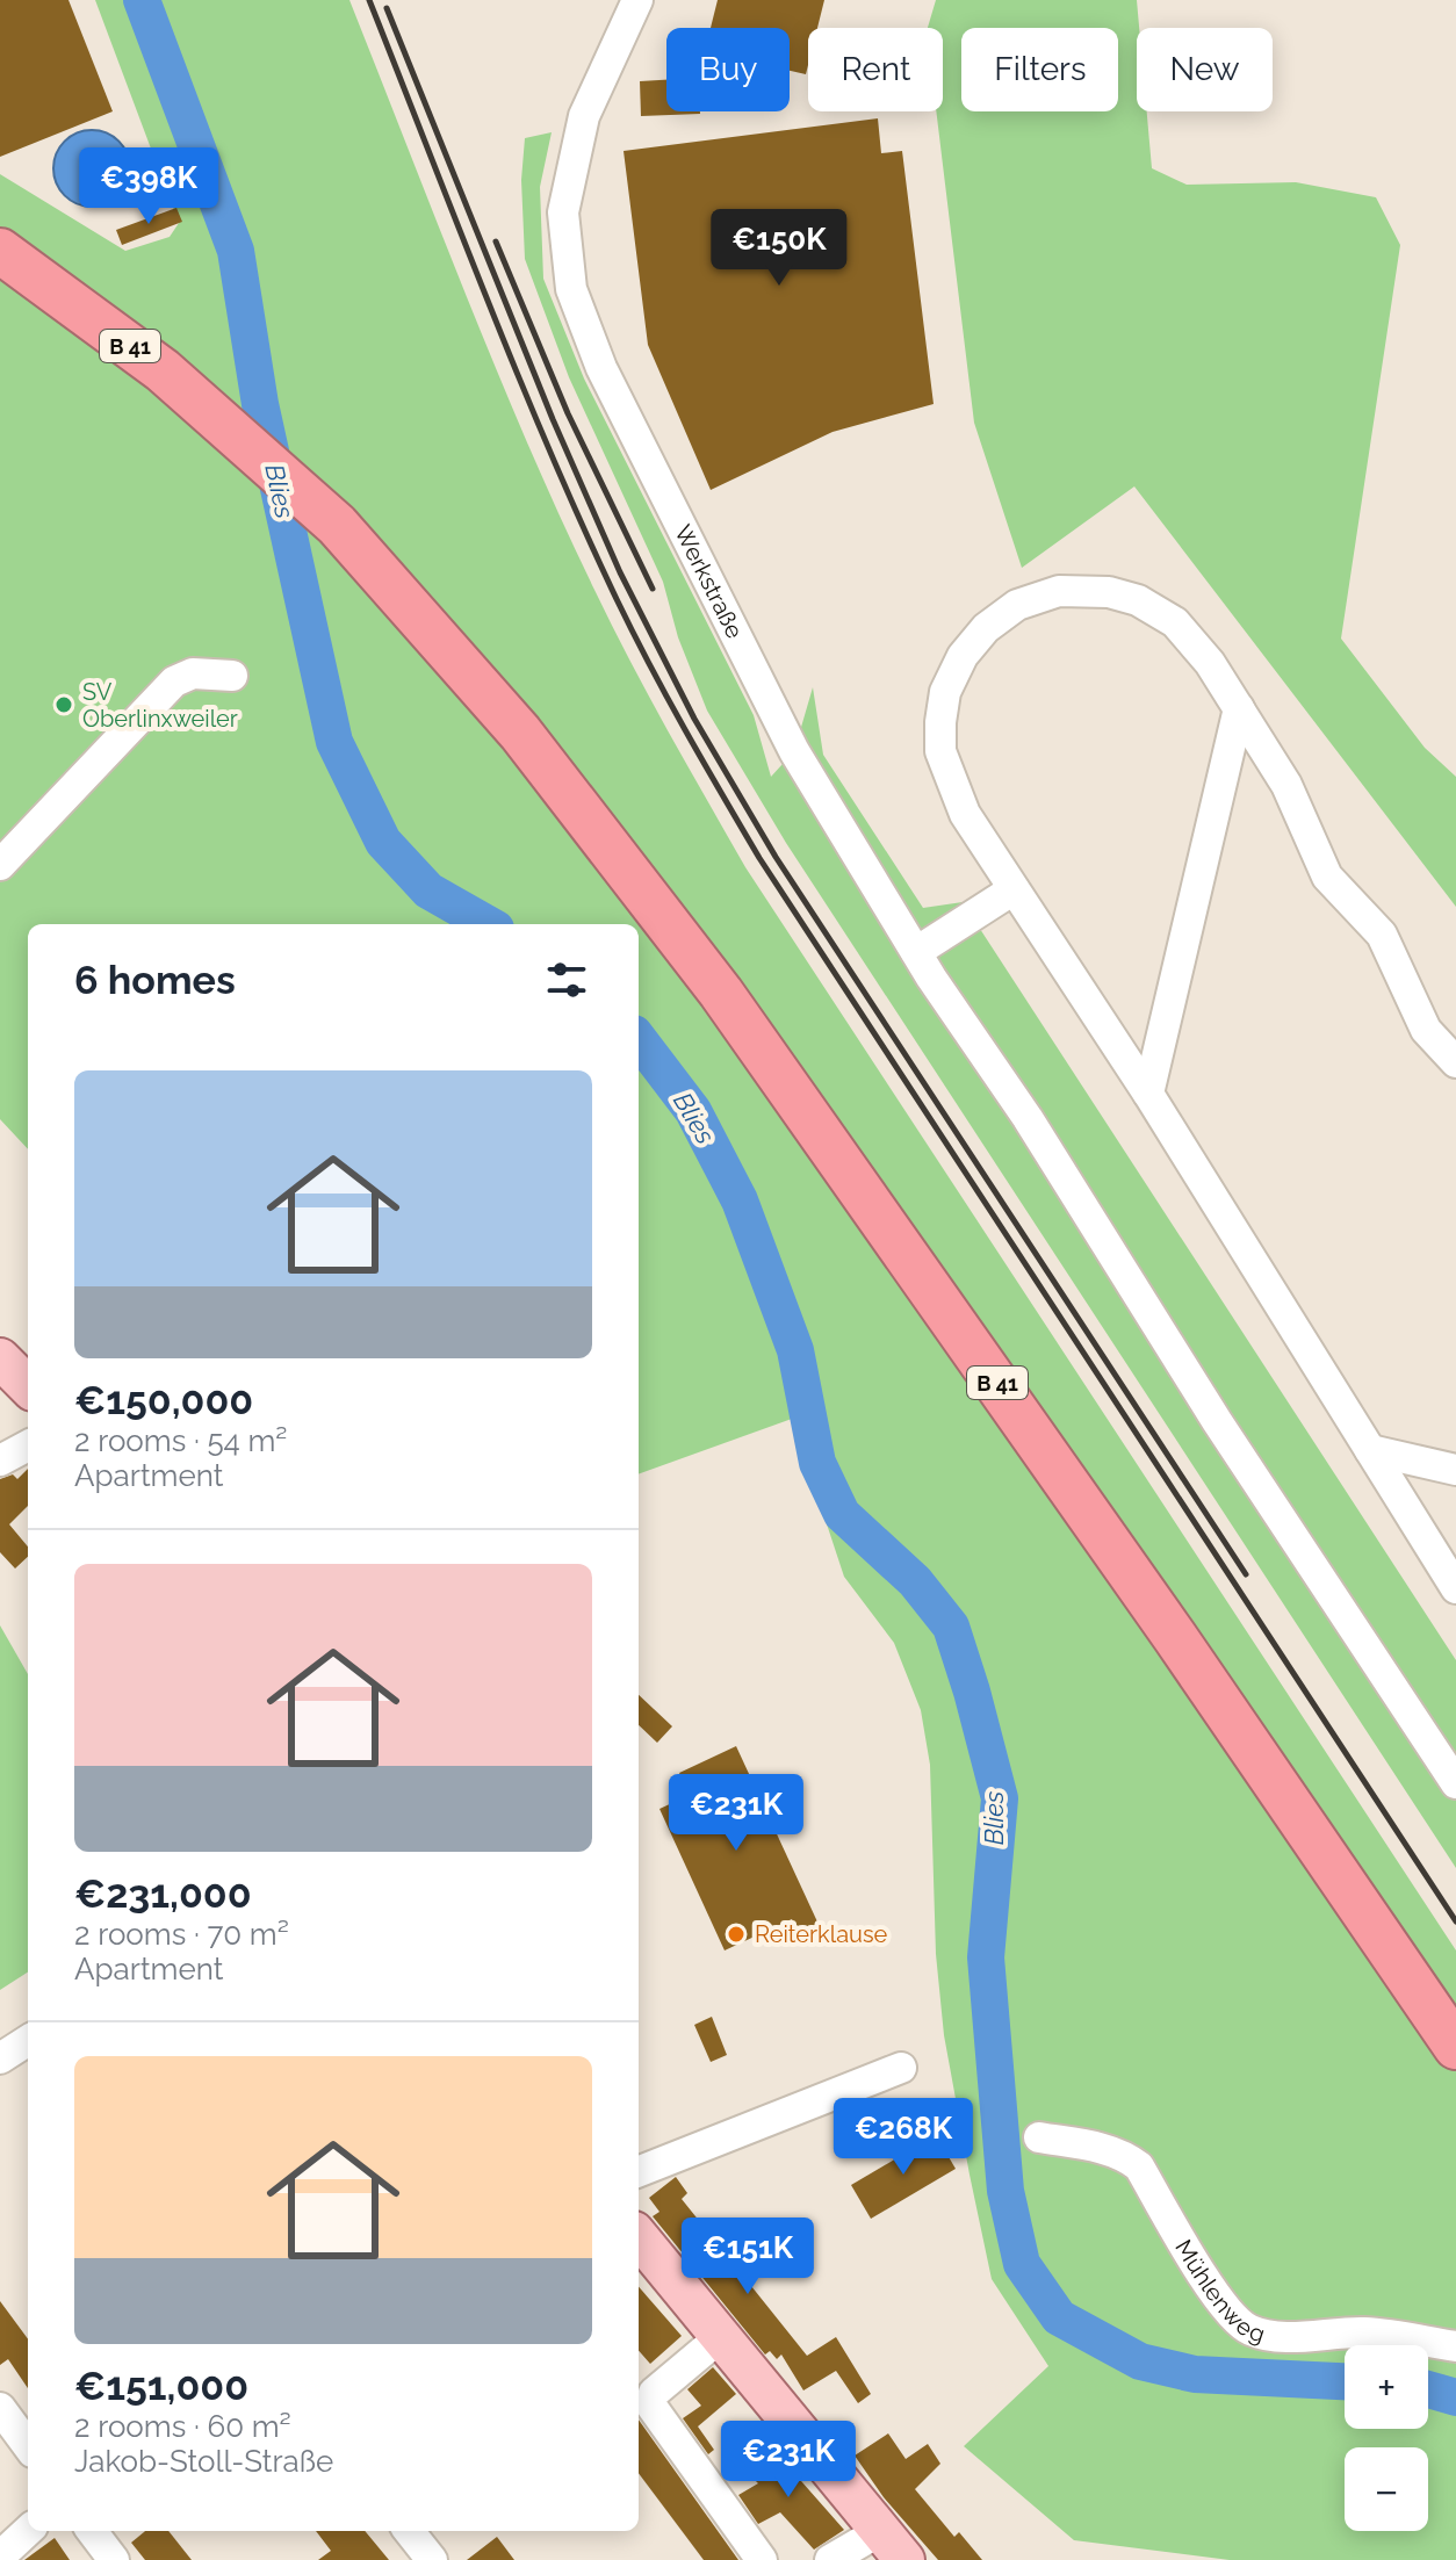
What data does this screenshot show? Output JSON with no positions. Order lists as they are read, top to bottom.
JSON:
{
  "streets": {
    "highway": ["B 41"],
    "street": ["Werkstraße", "Mühlenweg"]
  },
  "water": ["Blies"],
  "places": ["SV Oberlinxweiler", "Reiterklause"],
  "page": {
    "chip": [
      "Buy",
      "Rent",
      "Filters",
      "New"
    ],
    "price": [
      "€398K",
      "€150K",
      "€231K",
      "€268K",
      "€151K",
      "€231K"
    ],
    "heading": "6 homes",
    "list": [
      {
        "name": "€150,000",
        "note": "2 rooms · 54 m² · Apartment"
      },
      {
        "name": "€231,000",
        "note": "2 rooms · 70 m² · Apartment"
      },
      {
        "name": "€151,000",
        "note": "2 rooms · 60 m² · Jakob-Stoll-Straße"
      }
    ],
    "map_buttons": ["+", "−"]
  }
}
